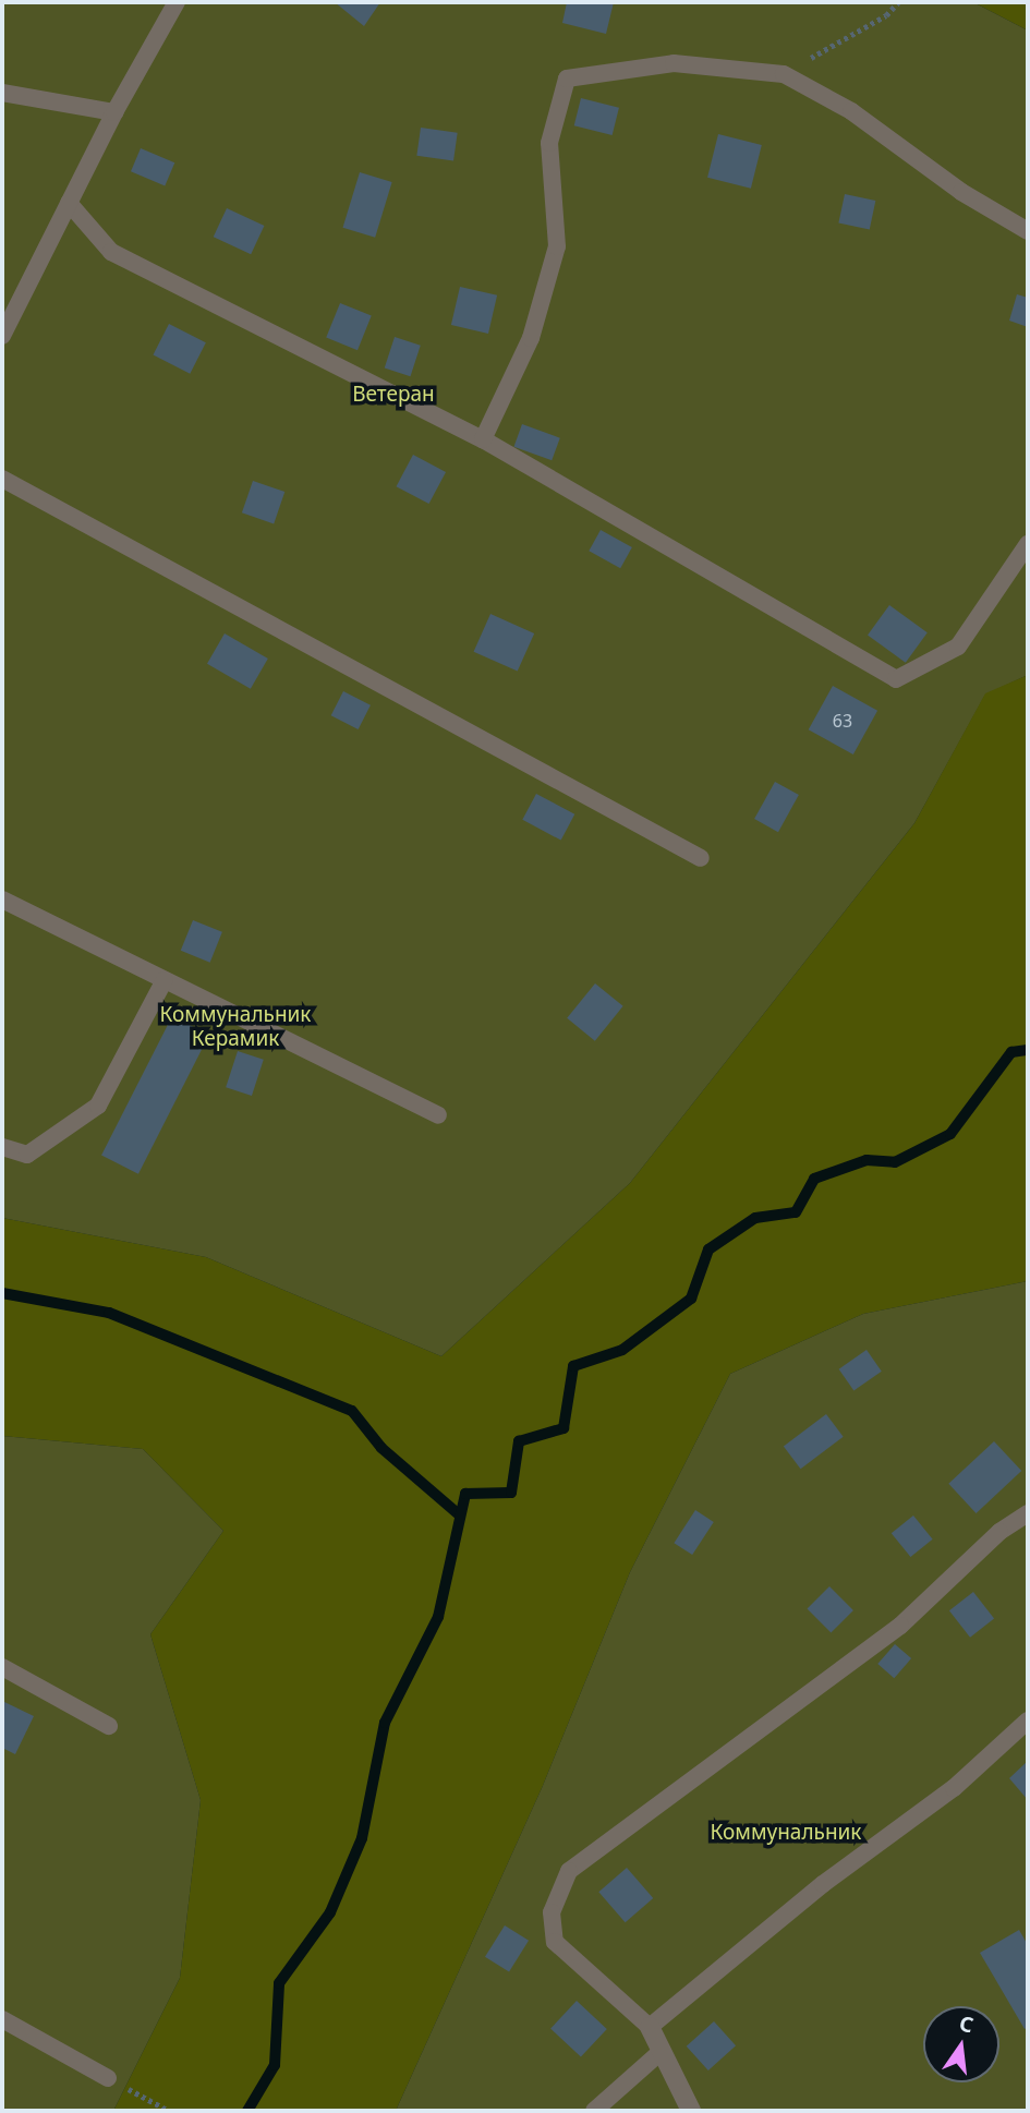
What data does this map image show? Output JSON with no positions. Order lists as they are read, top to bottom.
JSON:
{
  "parks": ["Ветеран", "Коммунальник Керамик", "Коммунальник"],
  "house_numbers": ["63"],
  "north": "top"
}
